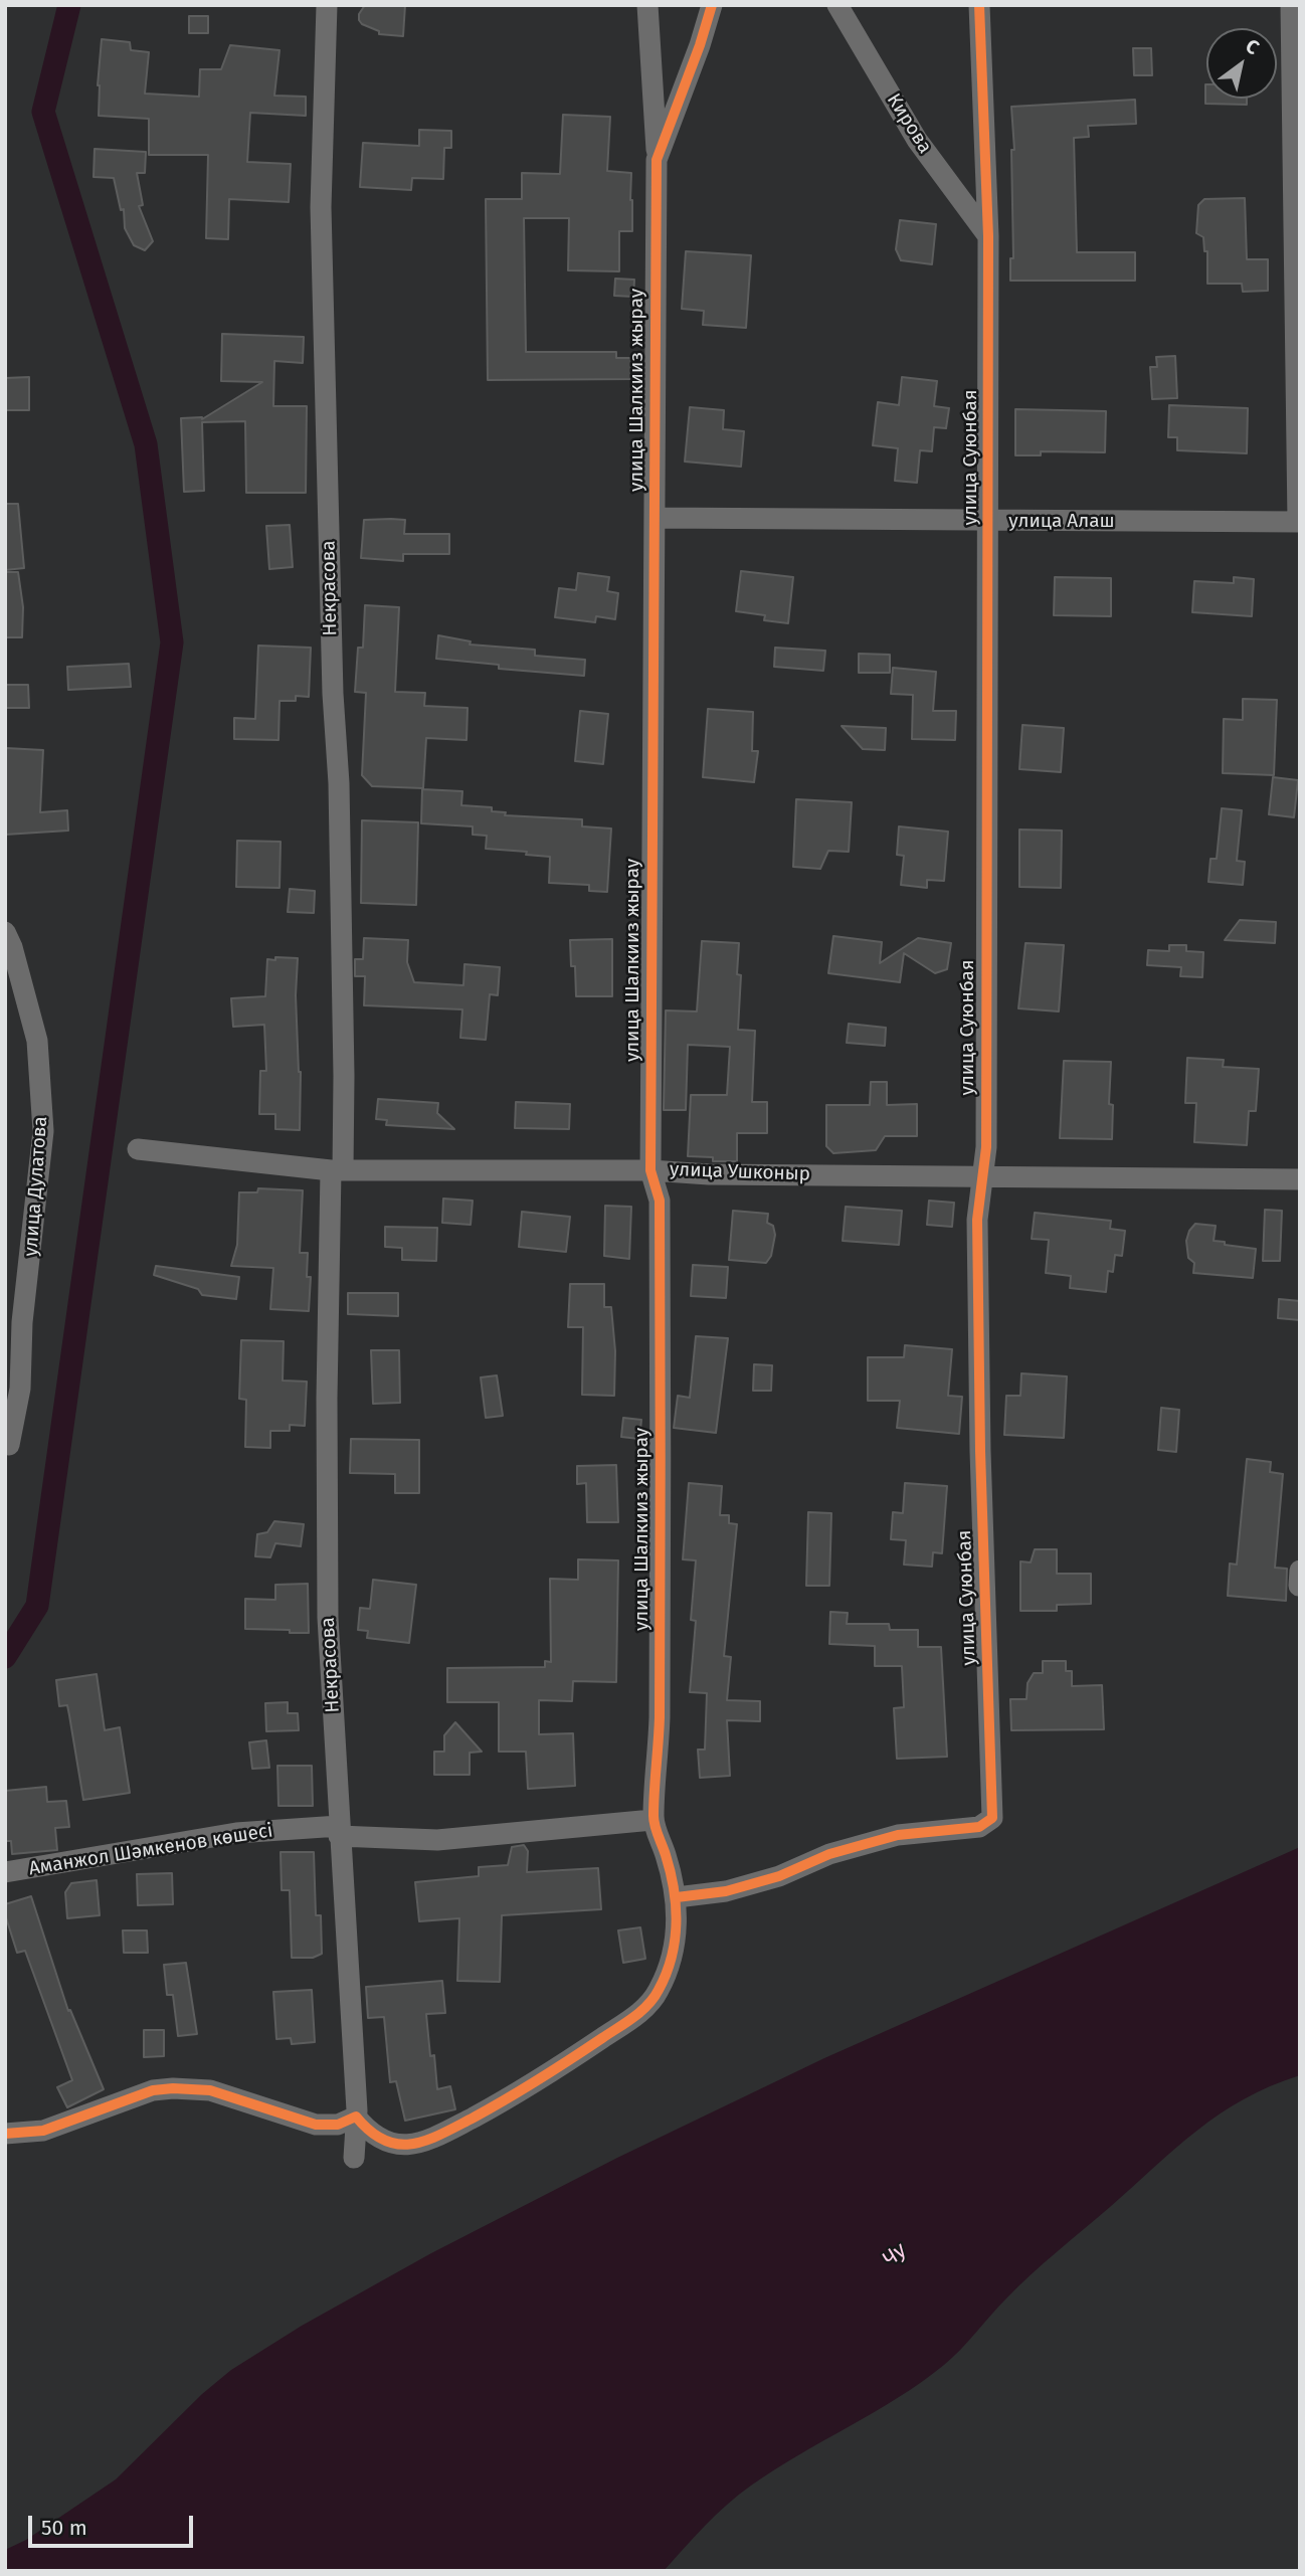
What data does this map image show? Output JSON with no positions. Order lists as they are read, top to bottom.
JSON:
{
  "streets": {
    "street": [
      "Кирова",
      "улица Шалкииз жырау",
      "улица Суюнбая",
      "улица Алаш",
      "Некрасова",
      "улица Ушконыр",
      "улица Дулатова",
      "Аманжол Шәмкенов көшесі"
    ]
  },
  "crossings": [
    ["Кирова", "улица Суюнбая"],
    ["улица Шалкииз жырау", "улица Суюнбая"],
    ["улица Шалкииз жырау", "улица Алаш"],
    ["улица Шалкииз жырау", "Некрасова"],
    ["улица Шалкииз жырау", "улица Ушконыр"],
    ["улица Шалкииз жырау", "Аманжол Шәмкенов көшесі"],
    ["улица Суюнбая", "улица Алаш"],
    ["улица Суюнбая", "улица Ушконыр"],
    ["Некрасова", "улица Ушконыр"],
    ["Некрасова", "Аманжол Шәмкенов көшесі"]
  ],
  "water": ["Чу"],
  "scale_bar": "50 m",
  "north": "top right"
}
